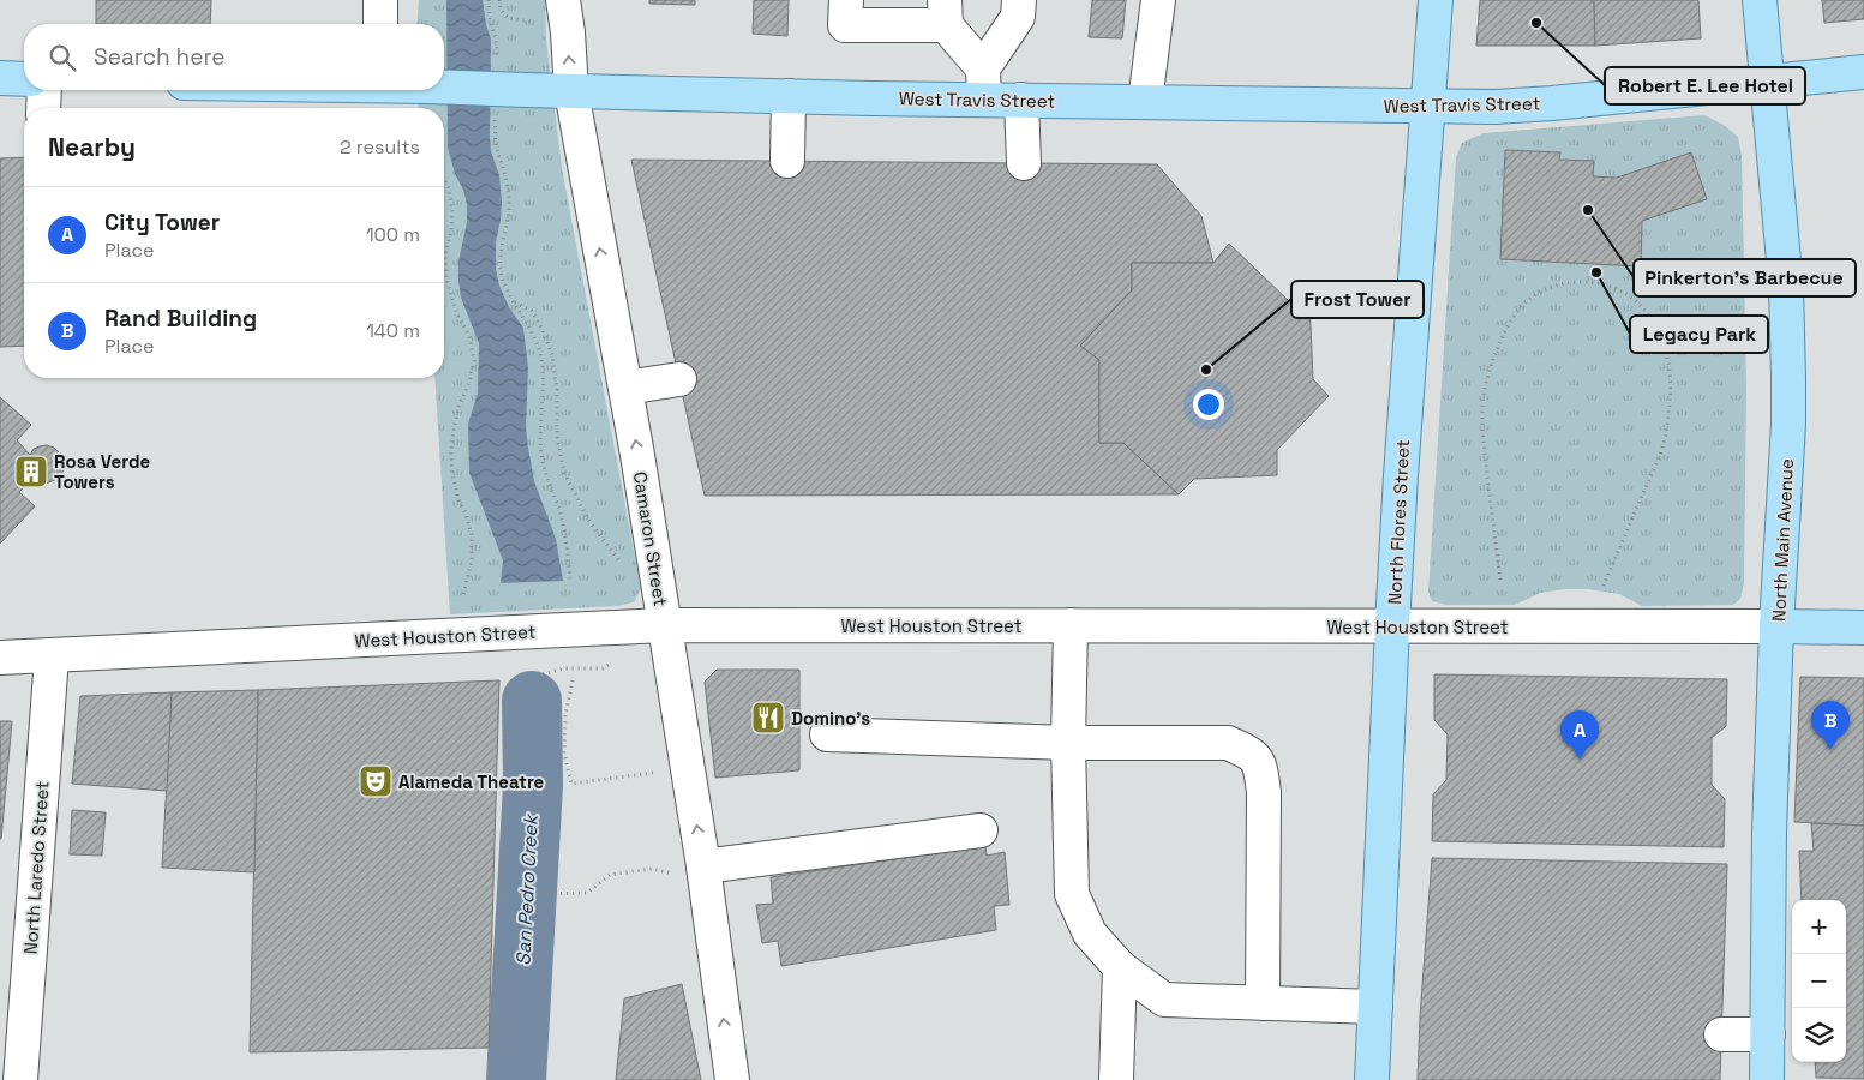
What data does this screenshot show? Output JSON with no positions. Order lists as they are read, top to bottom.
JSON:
{
  "streets": {
    "main road": [
      "West Travis Street",
      "North Flores Street",
      "North Main Avenue",
      "West Houston Street"
    ],
    "street": ["Camaron Street", "North Laredo Street"]
  },
  "crossings": [
    ["West Travis Street", "North Flores Street"],
    ["West Travis Street", "Camaron Street"],
    ["West Travis Street", "North Main Avenue"],
    ["North Flores Street", "West Houston Street"],
    ["Camaron Street", "West Houston Street"],
    ["North Main Avenue", "West Houston Street"],
    ["West Houston Street", "North Laredo Street"]
  ],
  "one_way": ["Camaron Street"],
  "water": ["San Pedro Creek"],
  "places": {
    "other": [
      "Robert E. Lee Hotel",
      "Pinkerton’s Barbecue",
      "Legacy Park",
      "Frost Tower"
    ],
    "building": ["Rosa Verde Towers"],
    "restaurant": ["Domino's"],
    "theatre": ["Alameda Theatre"]
  },
  "page": {
    "search": "Search here",
    "heading": ["Nearby", "2 results"],
    "list": [
      {
        "mark": "A",
        "name": "City Tower",
        "note": "Place",
        "value": "100 m"
      },
      {
        "mark": "B",
        "name": "Rand Building",
        "note": "Place",
        "value": "140 m"
      }
    ],
    "pins": ["B", "A"],
    "map_buttons": ["+", "−"]
  }
}
